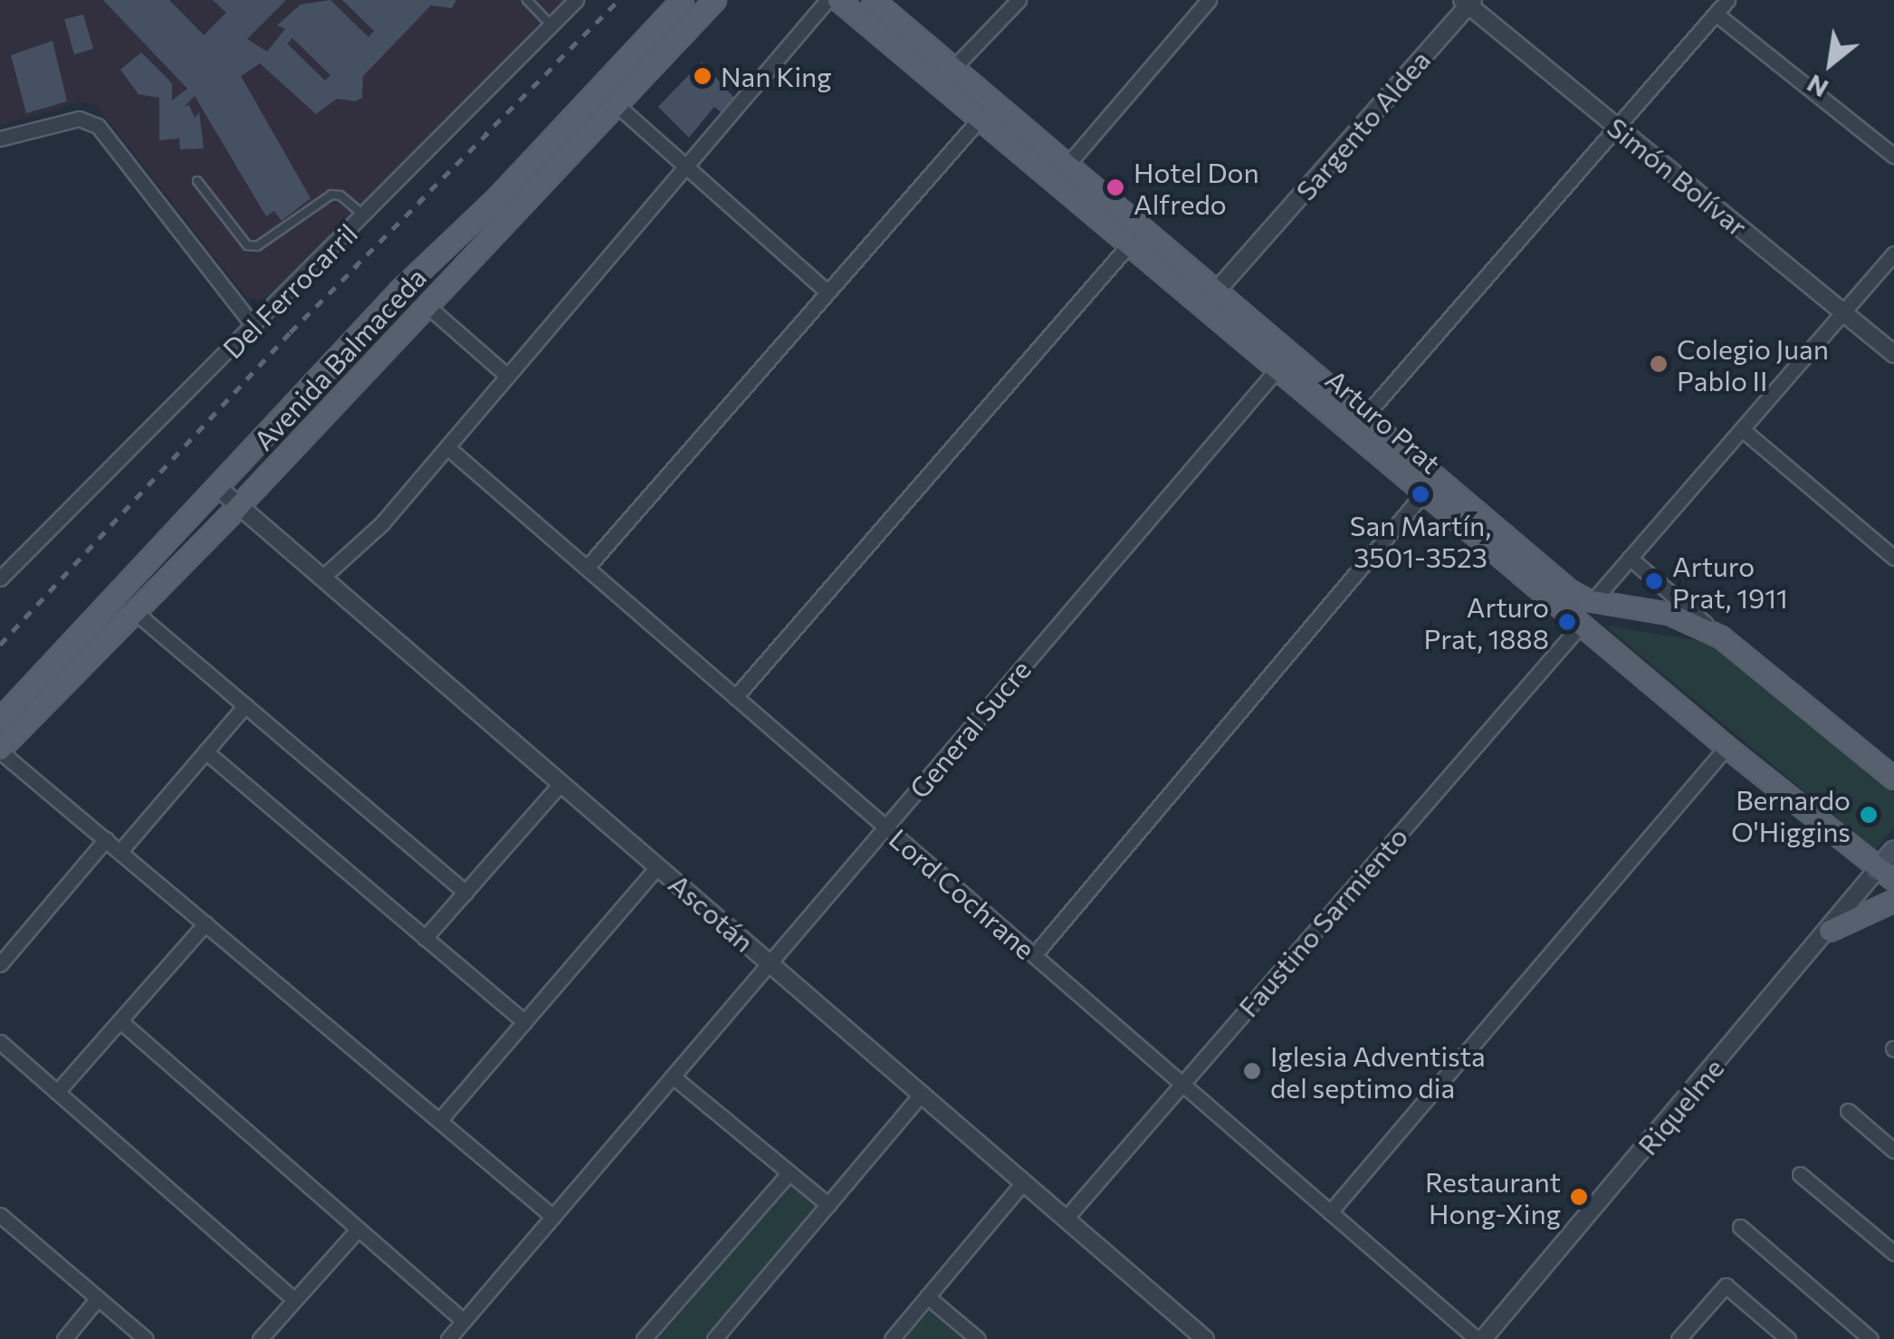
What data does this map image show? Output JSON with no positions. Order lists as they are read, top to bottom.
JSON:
{
  "streets": {
    "main road": ["Avenida Balmaceda", "Arturo Prat"],
    "street": [
      "Sargento Aldea",
      "Simón Bolívar",
      "Del Ferrocarril",
      "General Sucre",
      "Lord Cochrane",
      "Ascotán",
      "Faustino Sarmiento",
      "Riquelme"
    ]
  },
  "crossings": [
    ["Sargento Aldea", "Simón Bolívar"],
    ["Sargento Aldea", "Arturo Prat"],
    ["Avenida Balmaceda", "Ascotán"],
    ["Arturo Prat", "General Sucre"],
    ["Arturo Prat", "Faustino Sarmiento"],
    ["Arturo Prat", "Riquelme"],
    ["General Sucre", "Lord Cochrane"],
    ["General Sucre", "Ascotán"],
    ["Lord Cochrane", "Faustino Sarmiento"],
    ["Lord Cochrane", "Riquelme"],
    ["Ascotán", "Faustino Sarmiento"]
  ],
  "places": [
    "Nan King",
    "Hotel Don Alfredo",
    "Colegio Juan Pablo II",
    "San Martín, 3501-3523",
    "Arturo Prat, 1911",
    "Arturo Prat, 1888",
    "Bernardo O'Higgins",
    "Iglesia Adventista del septimo dia",
    "Restaurant Hong-Xing"
  ],
  "north": "bottom left"
}
